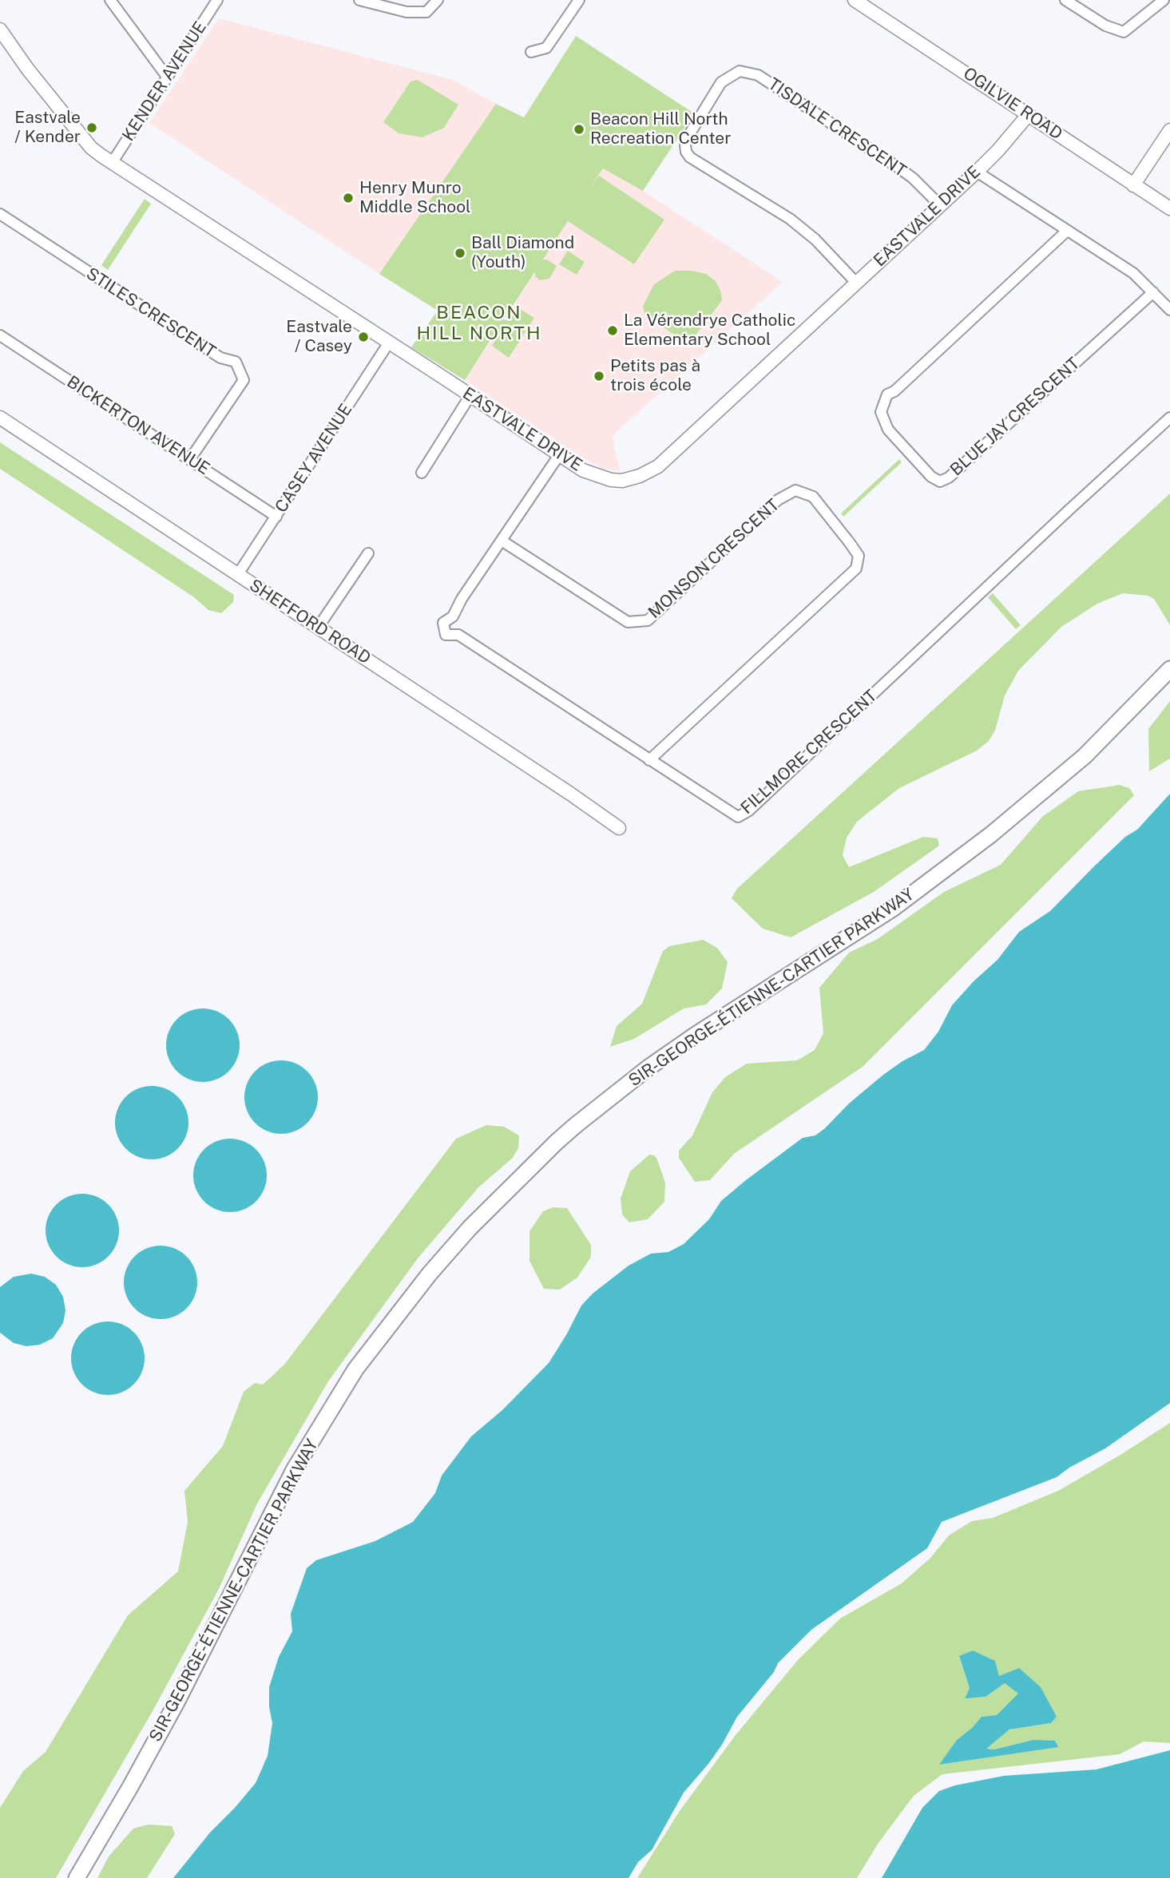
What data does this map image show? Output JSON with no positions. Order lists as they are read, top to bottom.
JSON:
{
  "streets": {
    "main road": ["SIR-GEORGE-ÉTIENNE-CARTIER PARKWAY"],
    "street": [
      "KENDER AVENUE",
      "OGILVIE ROAD",
      "TISDALE CRESCENT",
      "EASTVALE DRIVE",
      "STILES CRESCENT",
      "BLUE JAY CRESCENT",
      "BICKERTON AVENUE",
      "CASEY AVENUE",
      "MONSON CRESCENT",
      "SHEFFORD ROAD",
      "FILLMORE CRESCENT"
    ]
  },
  "crossings": [
    ["KENDER AVENUE", "EASTVALE DRIVE"],
    ["OGILVIE ROAD", "EASTVALE DRIVE"],
    ["TISDALE CRESCENT", "EASTVALE DRIVE"],
    ["EASTVALE DRIVE", "CASEY AVENUE"],
    ["EASTVALE DRIVE", "FILLMORE CRESCENT"],
    ["STILES CRESCENT", "BICKERTON AVENUE"],
    ["BICKERTON AVENUE", "CASEY AVENUE"],
    ["CASEY AVENUE", "SHEFFORD ROAD"],
    ["MONSON CRESCENT", "FILLMORE CRESCENT"]
  ],
  "districts": ["BEACON HILL NORTH"],
  "places": [
    "Eastvale / Kender",
    "Beacon Hill North Recreation Center",
    "Henry Munro Middle School",
    "Ball Diamond (Youth)",
    "La Vérendrye Catholic Elementary School",
    "Eastvale / Casey",
    "Petits pas à trois école"
  ]
}
